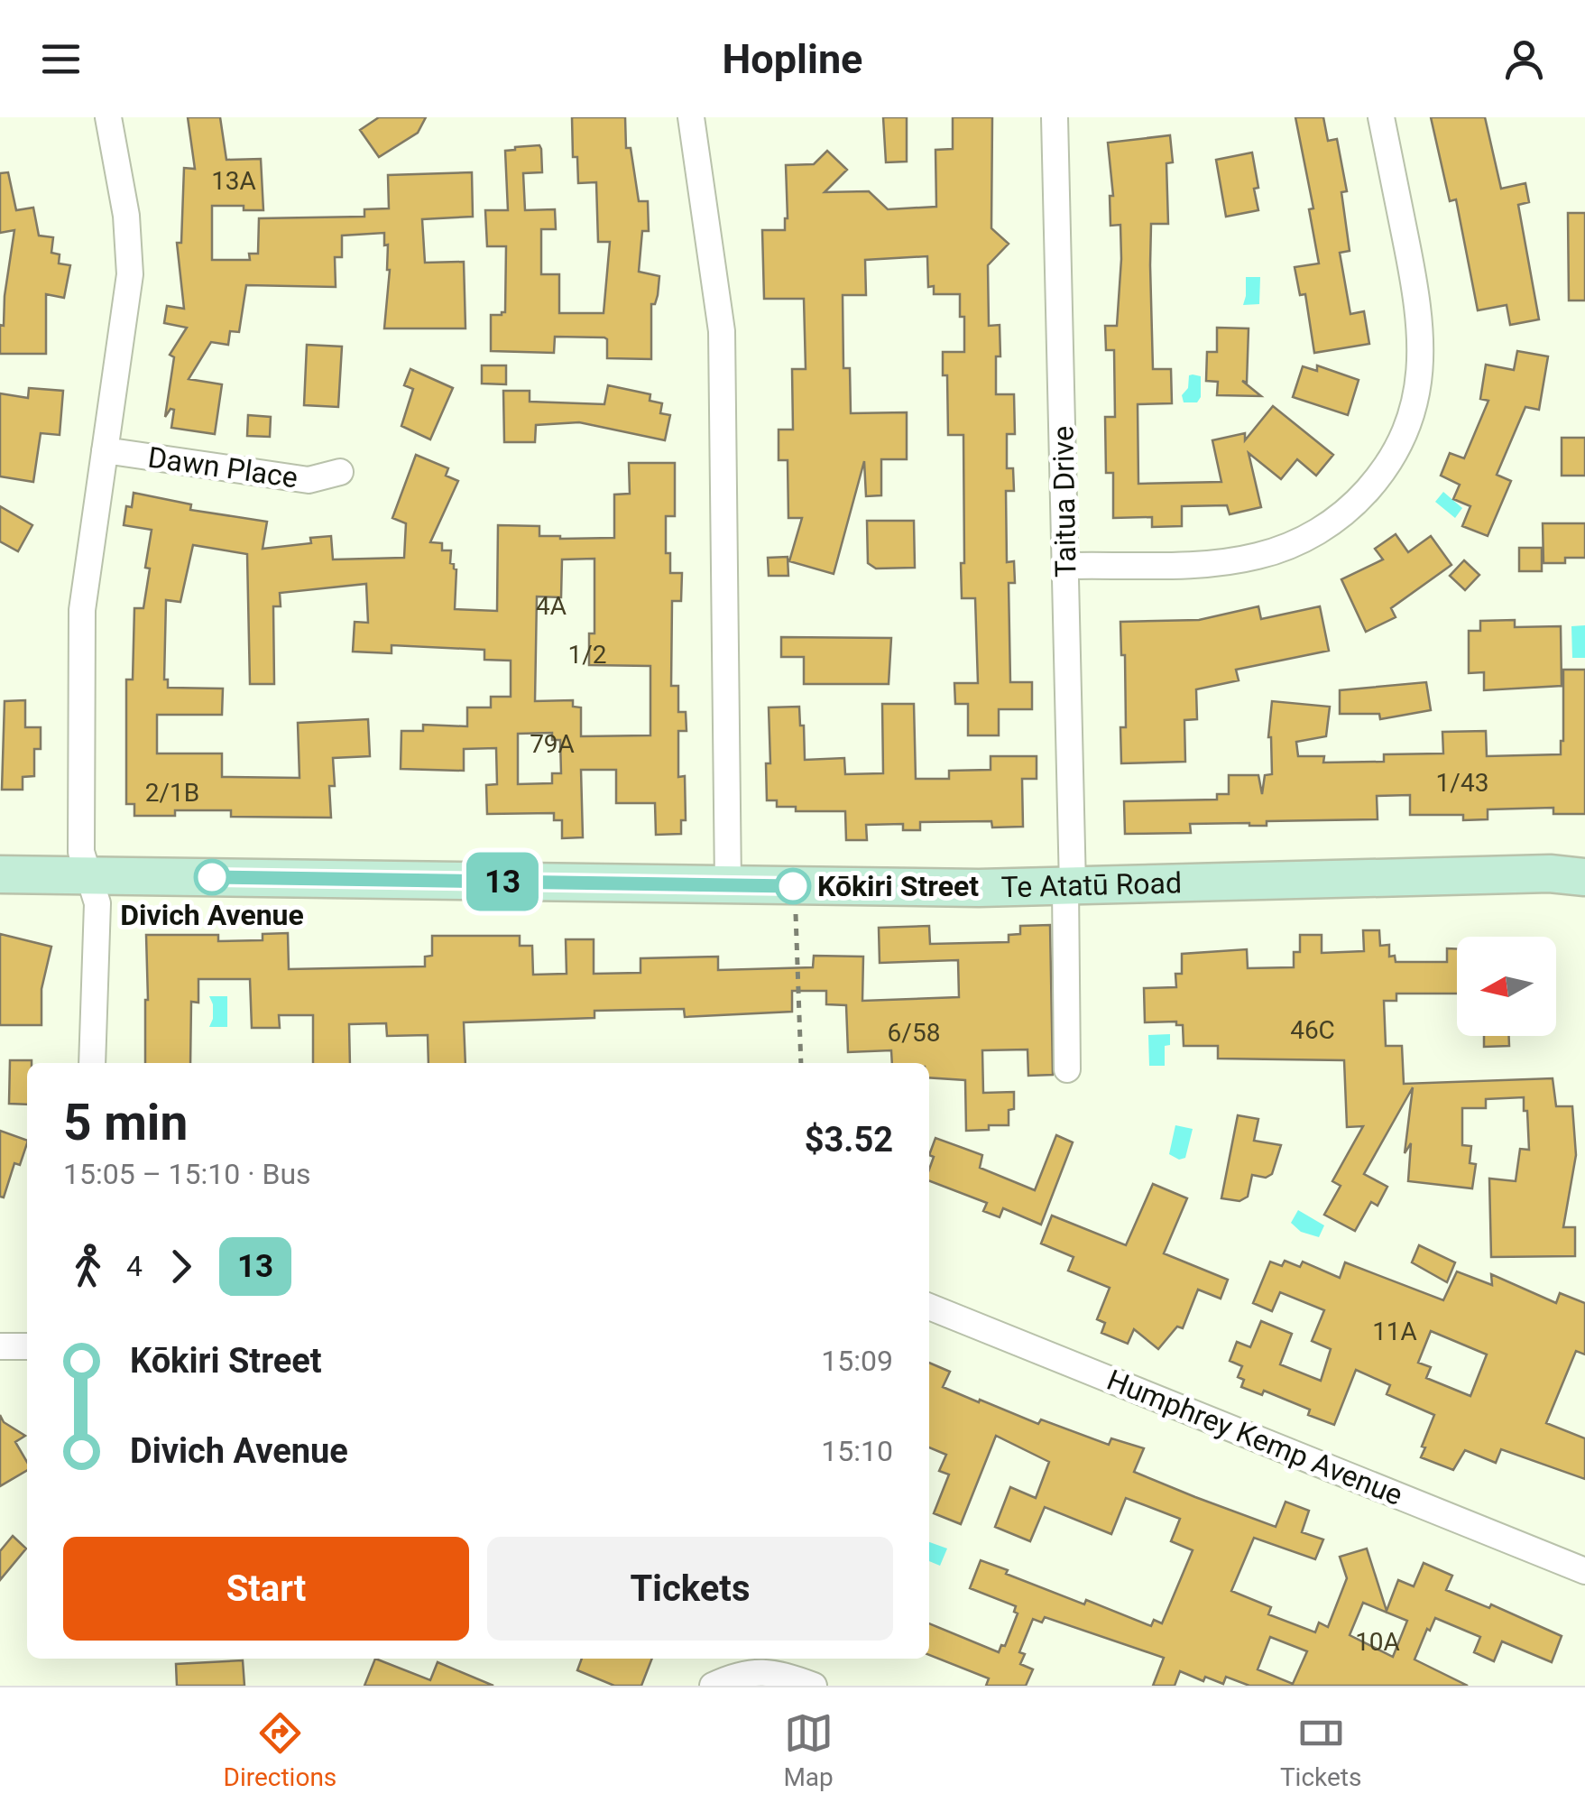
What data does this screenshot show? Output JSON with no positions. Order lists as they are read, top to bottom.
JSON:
{
  "streets": {
    "main road": ["Te Atatū Road"],
    "street": ["Dawn Place", "Taitua Drive", "Humphrey Kemp Avenue"]
  },
  "crossings": [
    ["Taitua Drive", "Te Atatū Road"]
  ],
  "places": ["Divich Avenue", "Kōkiri Street"],
  "lines": ["bus line 13"],
  "house_numbers": [
    "13A",
    "4A",
    "1/2",
    "79A",
    "1/43",
    "2/1B",
    "46C",
    "6/58",
    "11A",
    "10A"
  ],
  "north": "left",
  "page": {
    "header": "Hopline",
    "on_map": "13",
    "heading": ["5 min", "15:05 – 15:10 · Bus", "$3.52"],
    "legs": ["4", "13"],
    "list": [
      {
        "name": "Kōkiri Street",
        "value": "15:09"
      },
      {
        "name": "Divich Avenue",
        "value": "15:10"
      }
    ],
    "buttons": ["Start", "Tickets"],
    "tabs": ["Directions", "Map", "Tickets"]
  }
}
